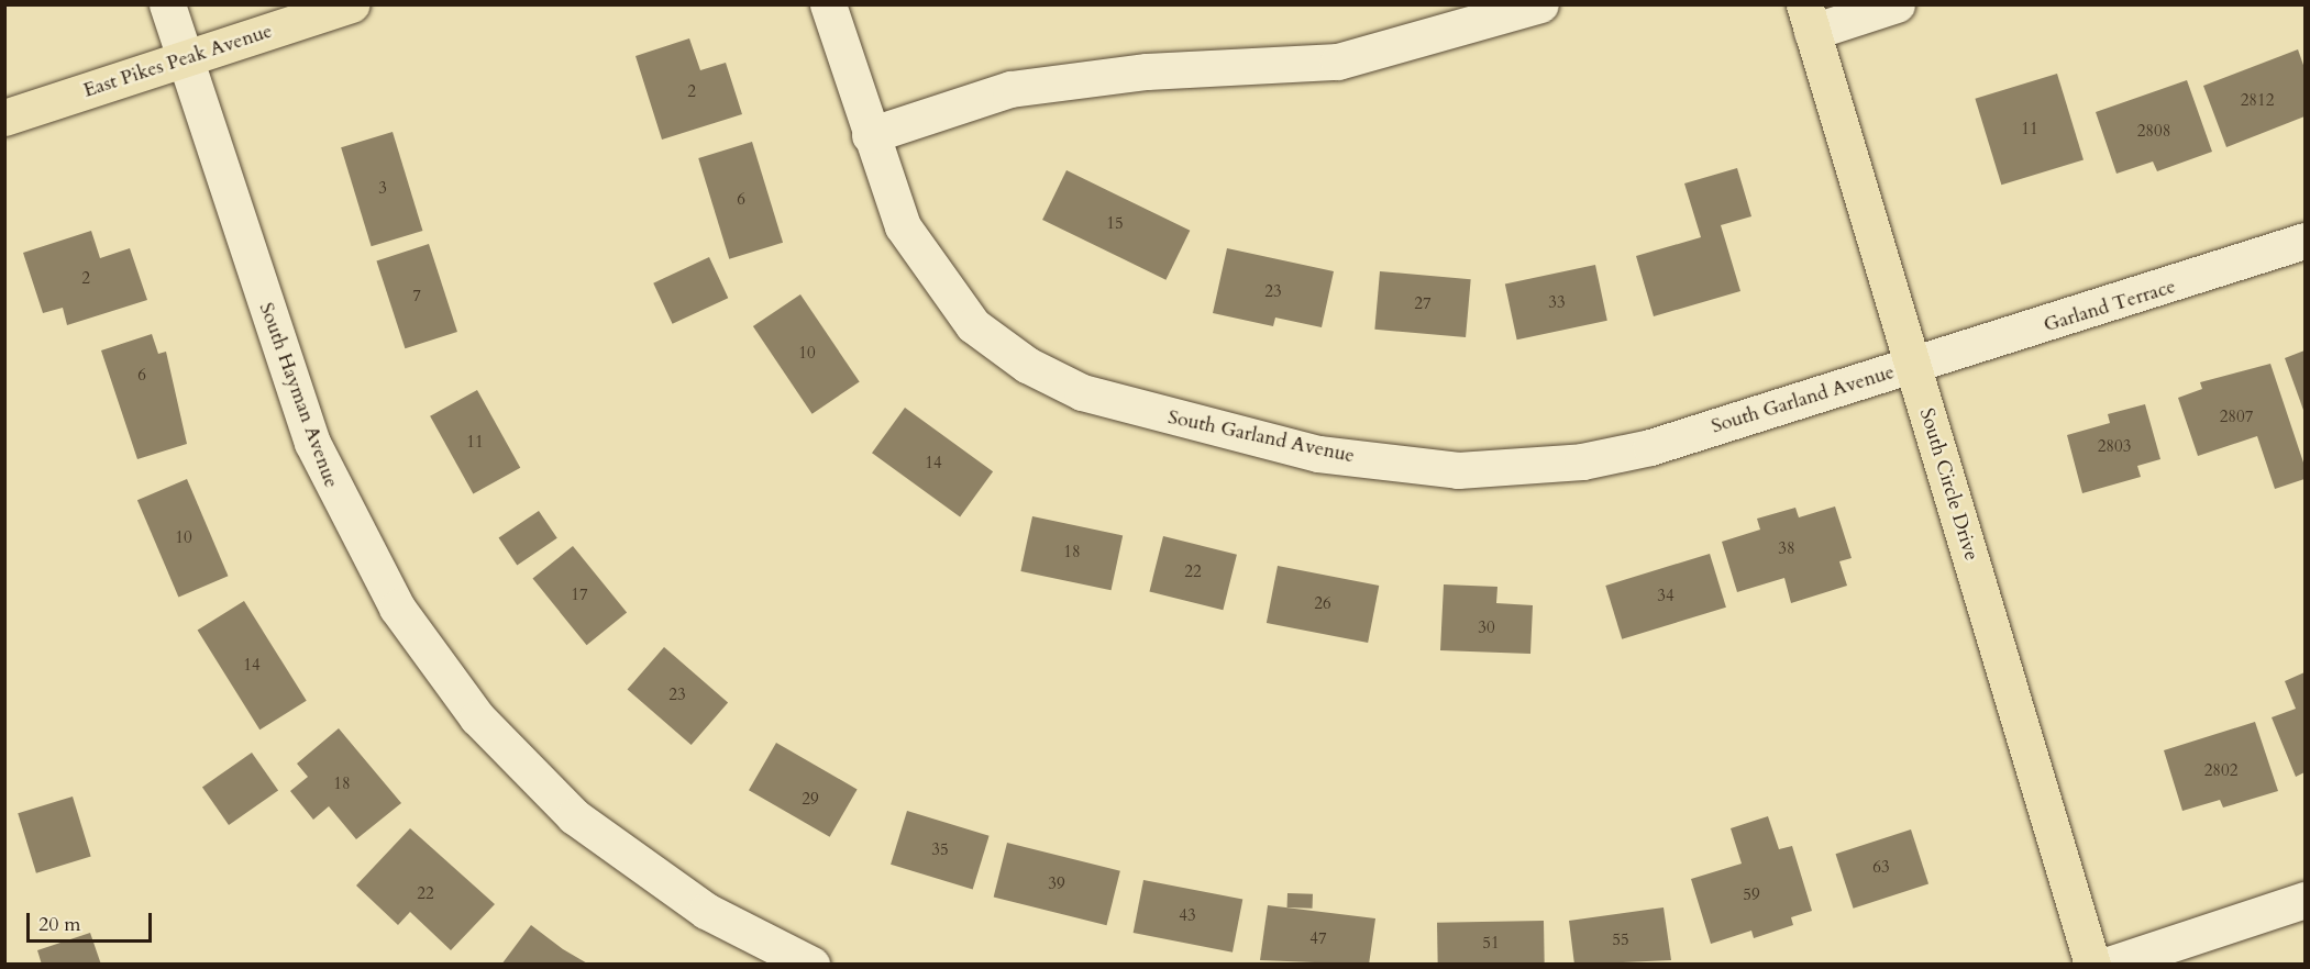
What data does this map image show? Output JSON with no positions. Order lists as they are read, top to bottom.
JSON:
{
  "streets": {
    "main road": ["East Pikes Peak Avenue", "South Circle Drive"],
    "street": ["Garland Terrace", "South Hayman Avenue", "South Garland Avenue"]
  },
  "crossings": [
    ["East Pikes Peak Avenue", "South Hayman Avenue"],
    ["Garland Terrace", "South Garland Avenue"],
    ["Garland Terrace", "South Circle Drive"],
    ["South Garland Avenue", "South Circle Drive"]
  ],
  "house_numbers": [
    "2",
    "2812",
    "11",
    "2808",
    "3",
    "6",
    "15",
    "2",
    "23",
    "7",
    "33",
    "27",
    "10",
    "6",
    "2807",
    "11",
    "2803",
    "14",
    "10",
    "38",
    "18",
    "22",
    "17",
    "34",
    "26",
    "30",
    "14",
    "23",
    "2802",
    "18",
    "29",
    "35",
    "63",
    "39",
    "22",
    "59",
    "43",
    "47",
    "55",
    "51"
  ],
  "scale_bar": "20 m"
}
